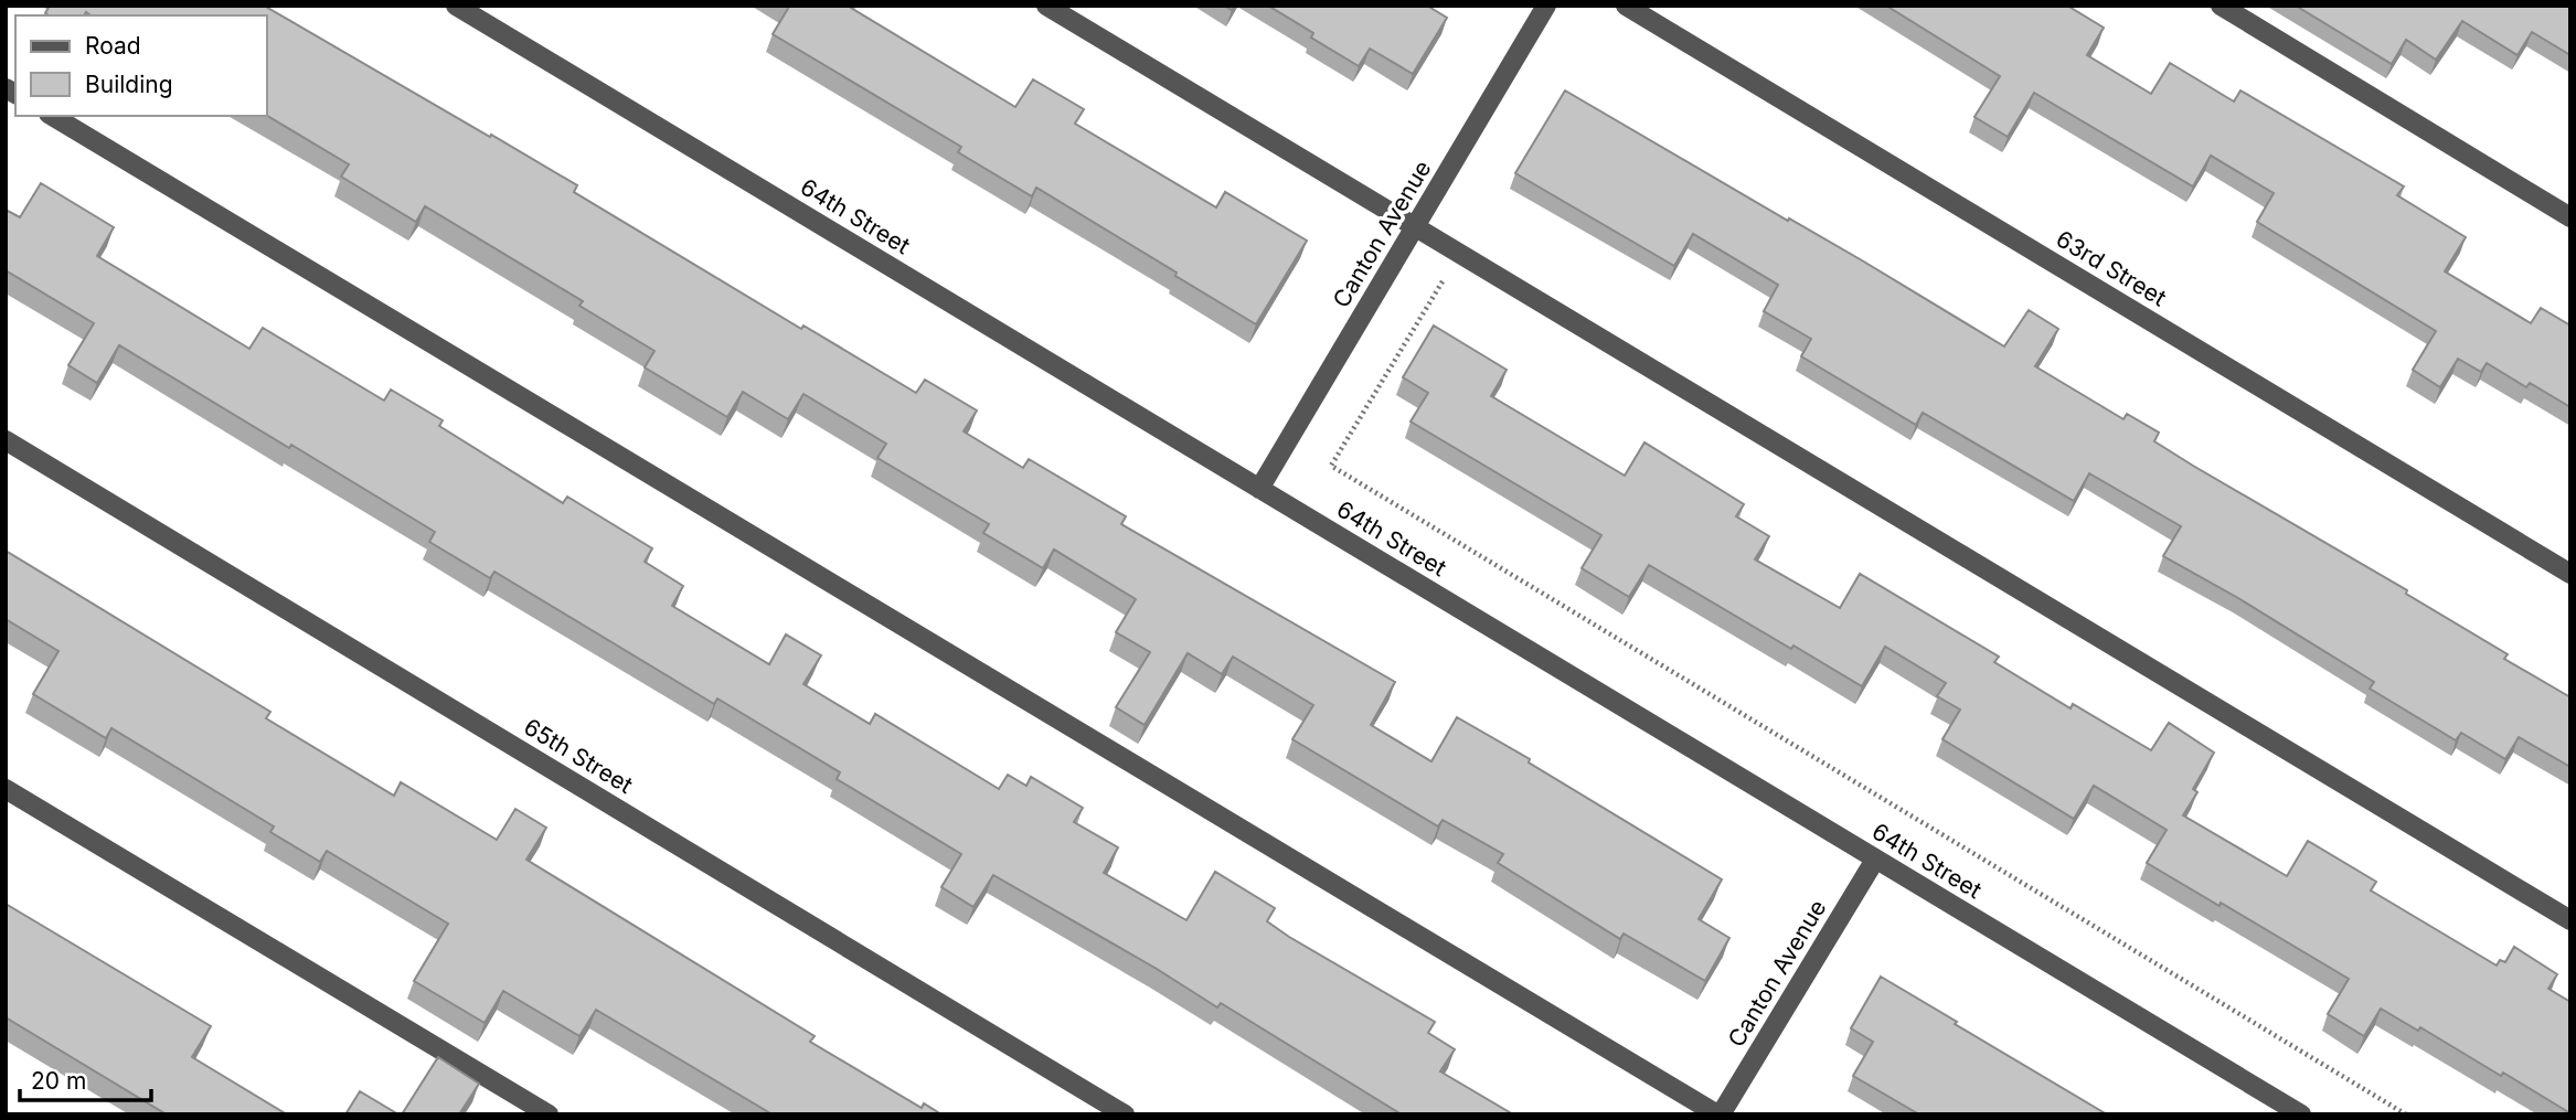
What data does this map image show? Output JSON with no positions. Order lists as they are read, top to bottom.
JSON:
{
  "streets": {
    "street": [
      "64th Street",
      "Canton Avenue",
      "63rd Street",
      "65th Street"
    ]
  },
  "crossings": [
    ["64th Street", "Canton Avenue"]
  ],
  "legend": ["Road", "Building"],
  "scale_bar": "20 m"
}
